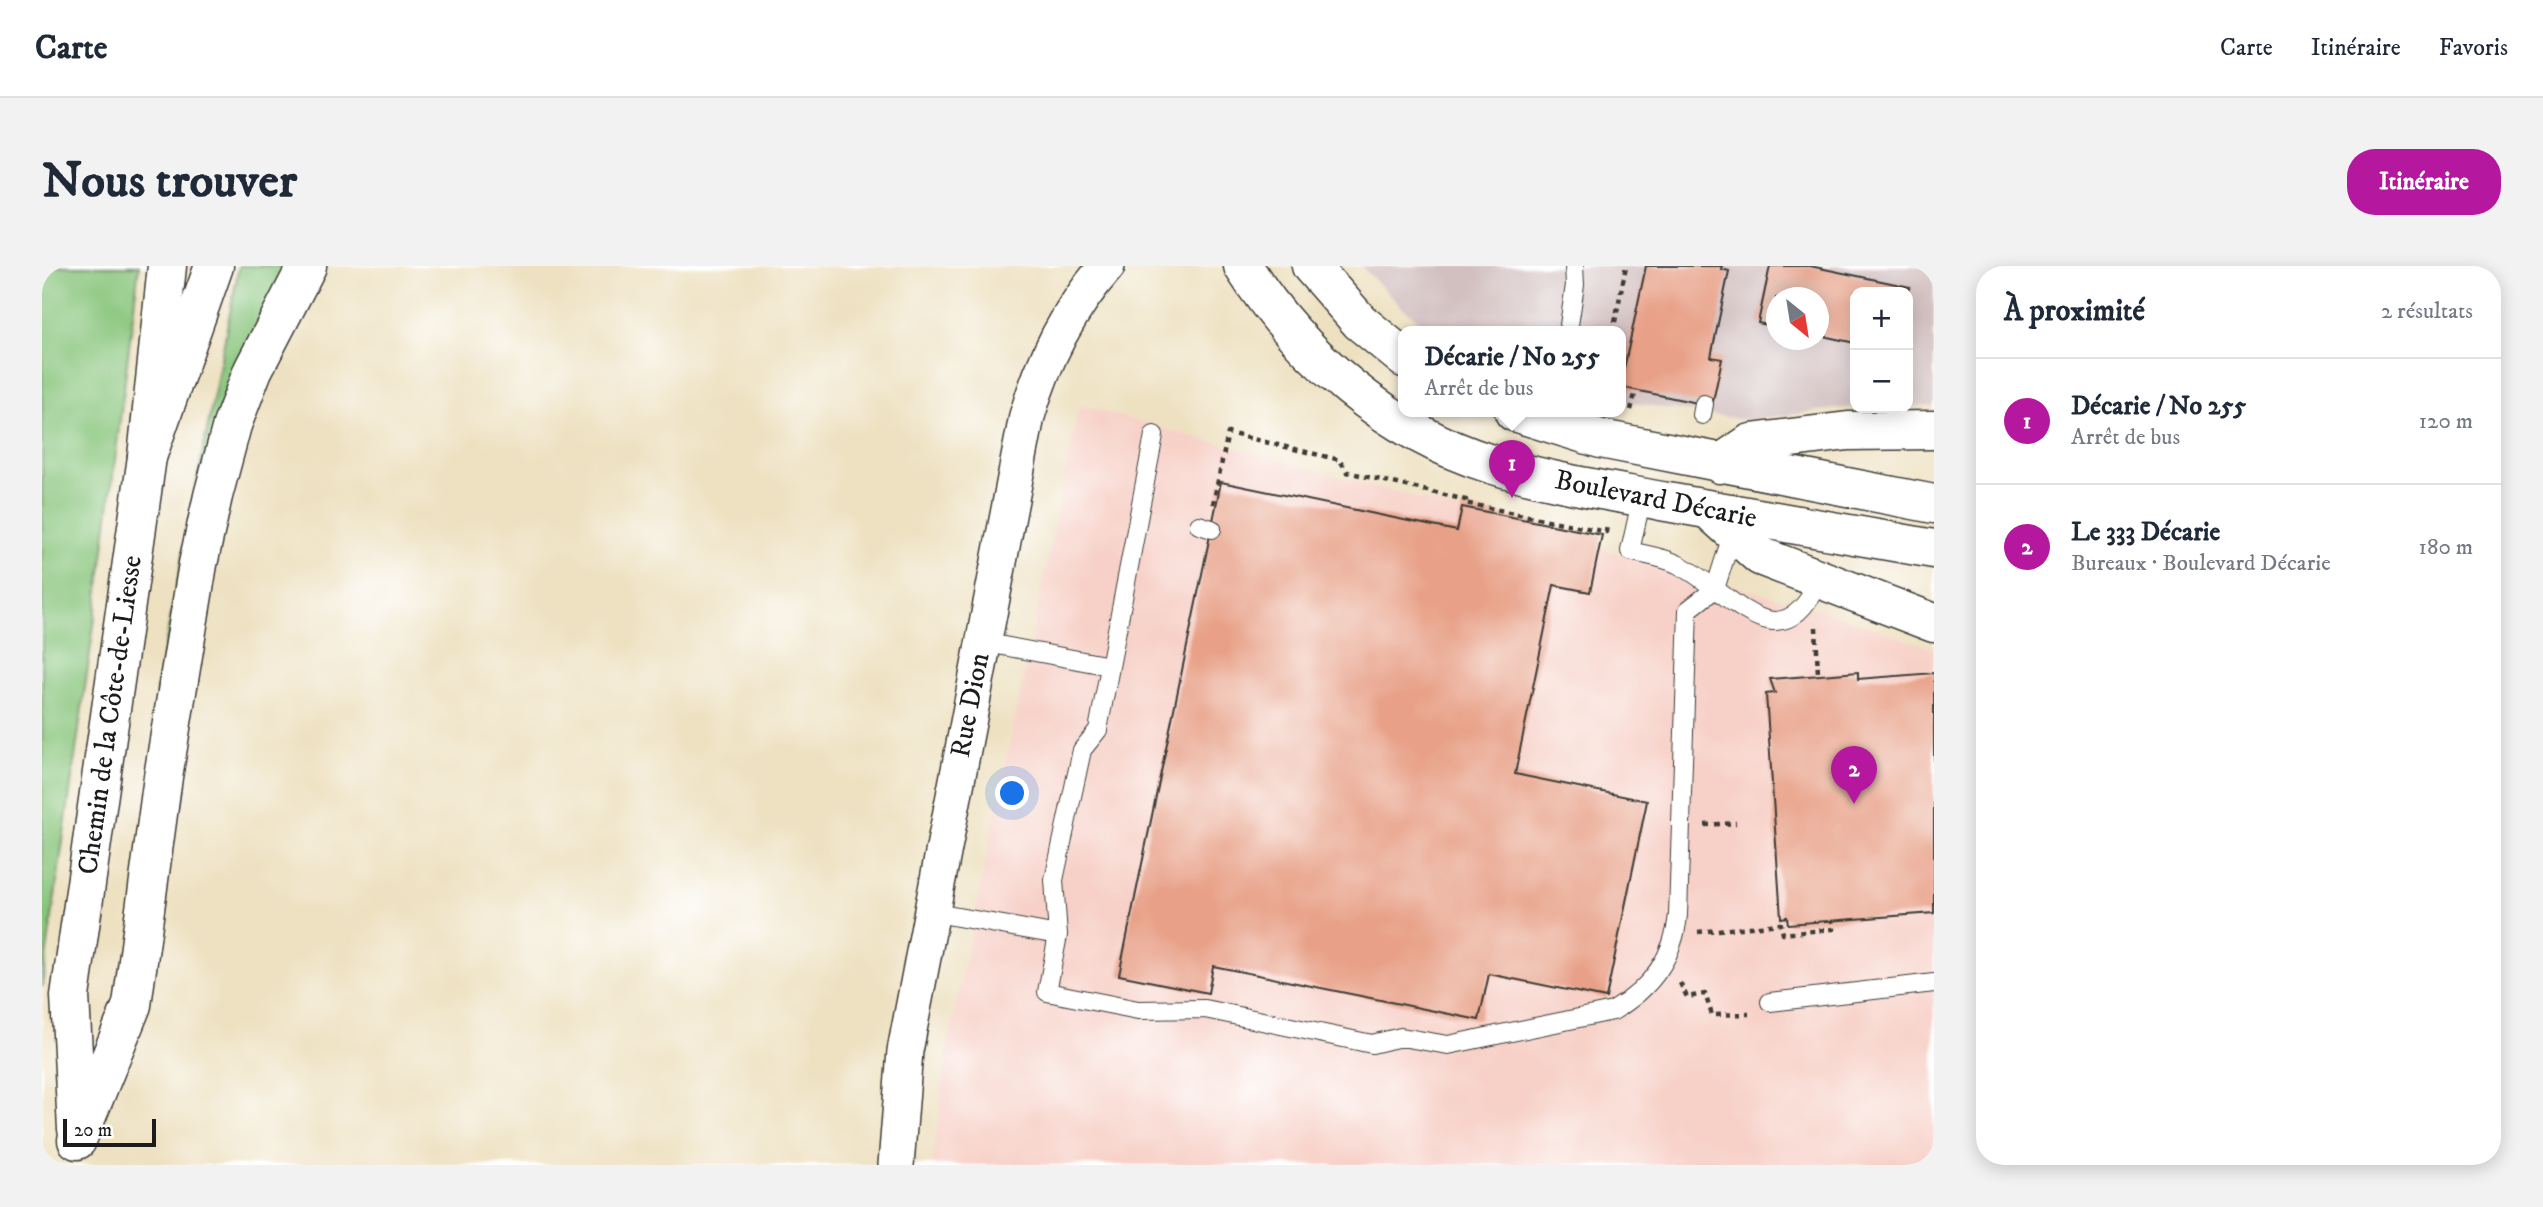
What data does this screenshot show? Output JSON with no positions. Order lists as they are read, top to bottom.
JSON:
{
  "streets": {
    "main road": ["Boulevard Décarie", "Chemin de la Côte-de-Liesse"],
    "street": ["Rue Dion"]
  },
  "scale_bar": "20 m",
  "north": "bottom right",
  "page": {
    "header": "Carte",
    "nav": ["Carte", "Itinéraire", "Favoris"],
    "buttons": "Itinéraire",
    "title": "Nous trouver",
    "heading": ["À proximité", "2 résultats"],
    "map_buttons": ["+", "−"],
    "popup": ["Décarie / No 255", "Arrêt de bus"],
    "list": [
      {
        "mark": "1",
        "name": "Décarie / No 255",
        "note": "Arrêt de bus",
        "value": "120 m"
      },
      {
        "mark": "2",
        "name": "Le 333 Décarie",
        "note": "Bureaux · Boulevard Décarie",
        "value": "180 m"
      }
    ],
    "pins": ["1", "2"],
    "scale": "20 m"
  }
}
